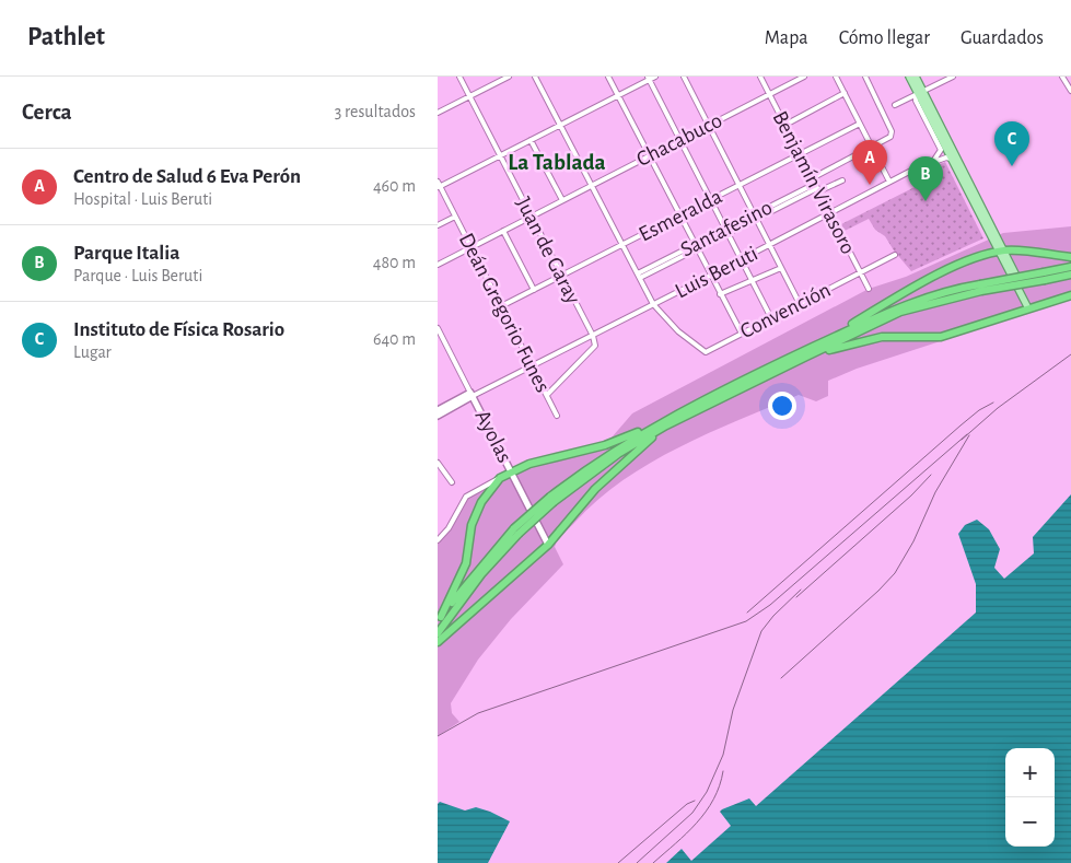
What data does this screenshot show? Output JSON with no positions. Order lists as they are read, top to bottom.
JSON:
{
  "streets": {
    "street": [
      "Chacabuco",
      "Benjamín Virasoro",
      "Esmeralda",
      "Santafesino",
      "Juan de Garay",
      "Luis Beruti",
      "Convención",
      "Deán Gregorio Funes",
      "Ayolas"
    ]
  },
  "crossings": [
    ["Chacabuco", "Benjamín Virasoro"],
    ["Chacabuco", "Juan de Garay"],
    ["Chacabuco", "Deán Gregorio Funes"],
    ["Benjamín Virasoro", "Esmeralda"],
    ["Benjamín Virasoro", "Santafesino"],
    ["Benjamín Virasoro", "Luis Beruti"],
    ["Benjamín Virasoro", "Convención"],
    ["Esmeralda", "Juan de Garay"],
    ["Esmeralda", "Deán Gregorio Funes"],
    ["Juan de Garay", "Luis Beruti"],
    ["Luis Beruti", "Convención"],
    ["Luis Beruti", "Deán Gregorio Funes"],
    ["Luis Beruti", "Ayolas"]
  ],
  "districts": ["La Tablada"],
  "page": {
    "header": "Pathlet",
    "nav": ["Mapa", "Cómo llegar", "Guardados"],
    "heading": ["Cerca", "3 resultados"],
    "pins": ["C", "A", "B"],
    "list": [
      {
        "mark": "A",
        "name": "Centro de Salud 6 Eva Perón",
        "note": "Hospital · Luis Beruti",
        "value": "460 m"
      },
      {
        "mark": "B",
        "name": "Parque Italia",
        "note": "Parque · Luis Beruti",
        "value": "480 m"
      },
      {
        "mark": "C",
        "name": "Instituto de Física Rosario",
        "note": "Lugar",
        "value": "640 m"
      }
    ],
    "map_buttons": ["+", "−"]
  }
}
